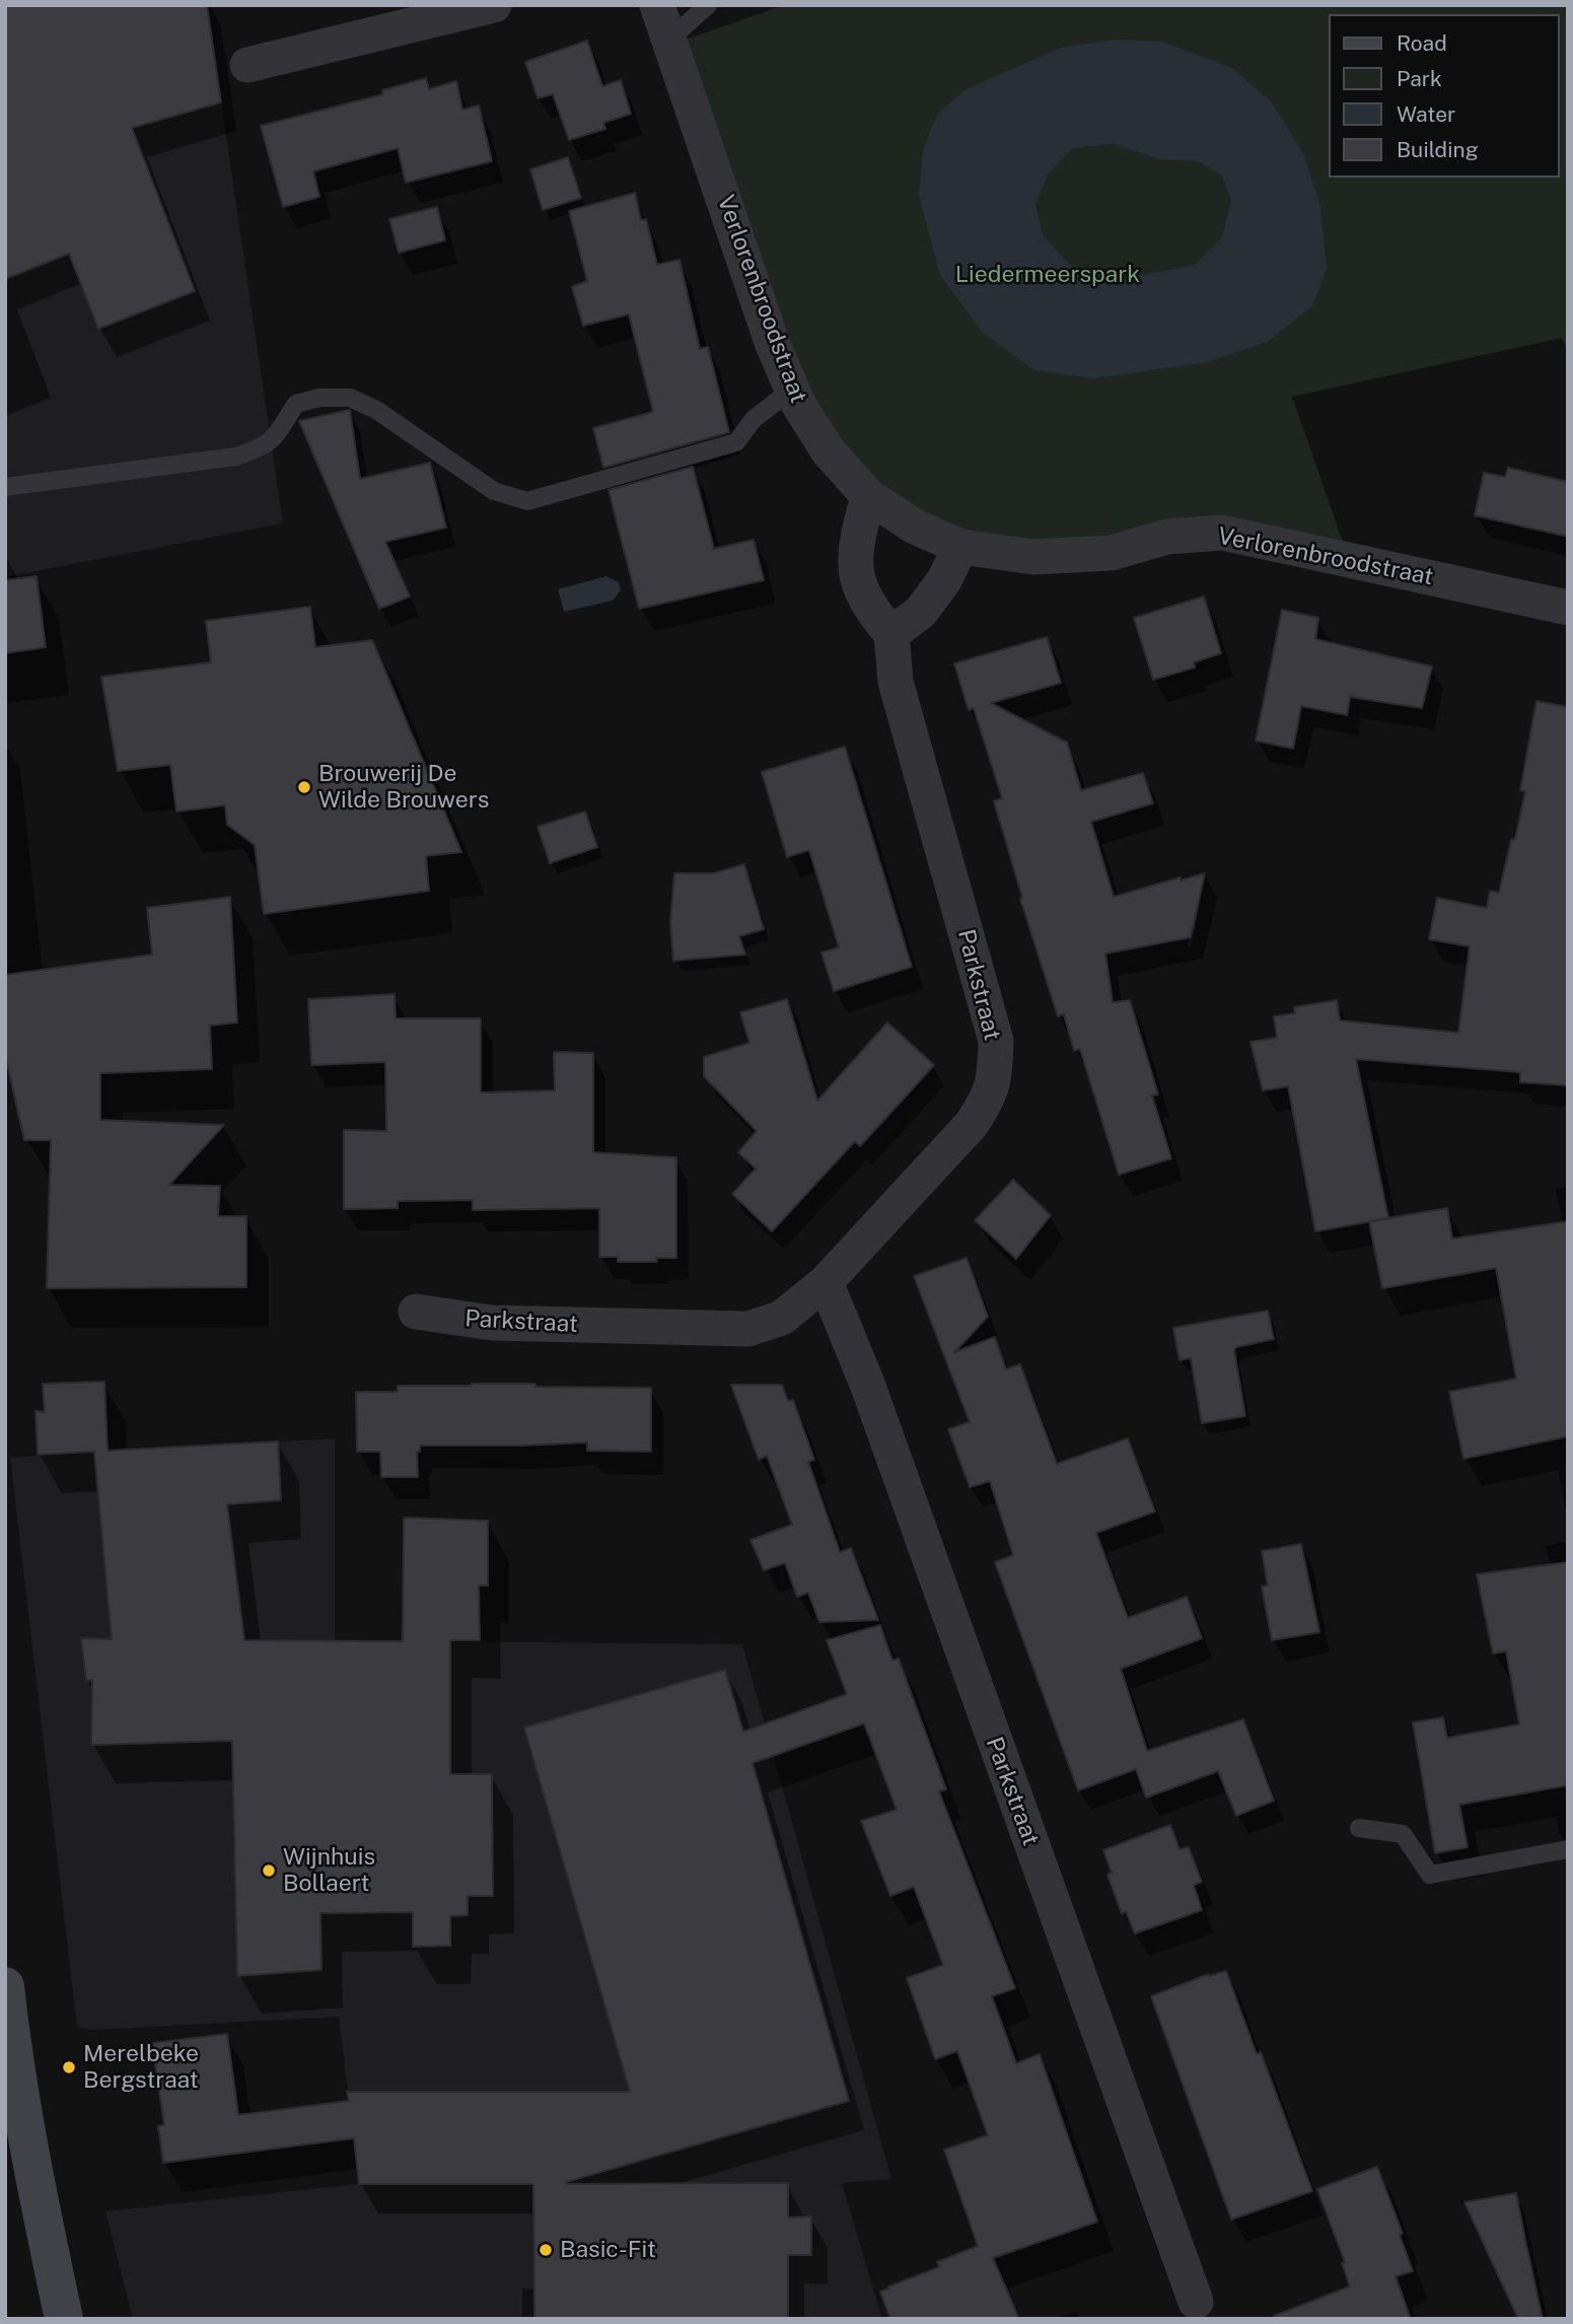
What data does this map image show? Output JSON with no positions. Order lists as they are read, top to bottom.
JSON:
{
  "streets": {
    "street": ["Verlorenbroodstraat", "Parkstraat"]
  },
  "parks": ["Liedermeerspark"],
  "places": [
    "Brouwerij De Wilde Brouwers",
    "Wijnhuis Bollaert",
    "Merelbeke Bergstraat",
    "Basic-Fit"
  ],
  "legend": [
    "Road",
    "Park",
    "Water",
    "Building"
  ]
}
